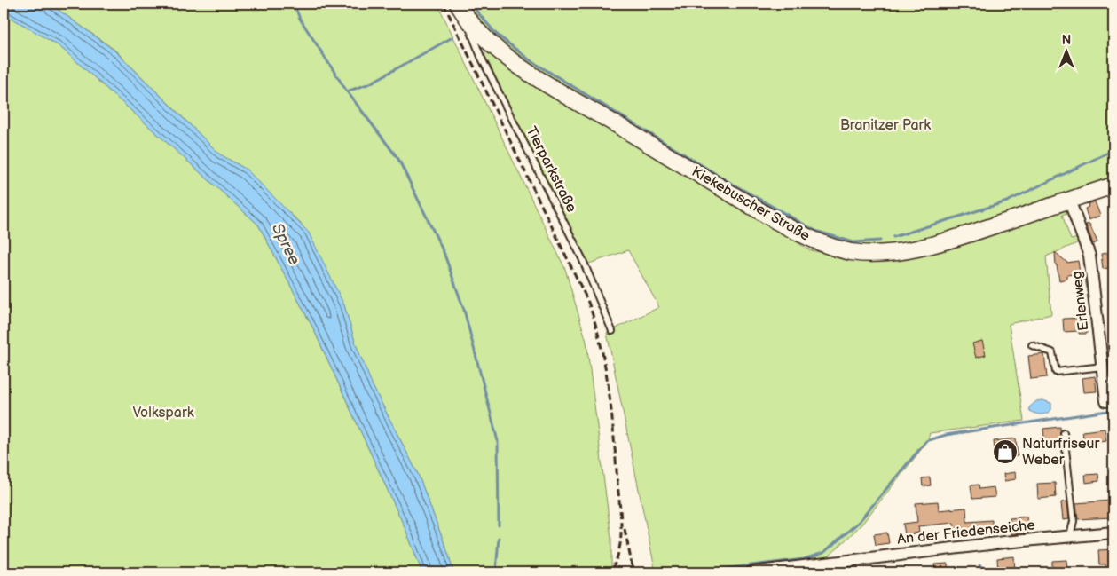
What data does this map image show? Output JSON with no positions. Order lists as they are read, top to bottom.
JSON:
{
  "streets": {
    "street": ["Kiekebuscher Straße", "Erlenweg", "An der Friedenseiche"],
    "lane": ["Tierparkstraße"]
  },
  "crossings": [
    ["Tierparkstraße", "Kiekebuscher Straße"],
    ["Kiekebuscher Straße", "Erlenweg"]
  ],
  "water": ["Spree"],
  "parks": ["Branitzer Park", "Volkspark"],
  "places": {
    "shop": ["Naturfriseur Weber"]
  },
  "north": "top"
}
